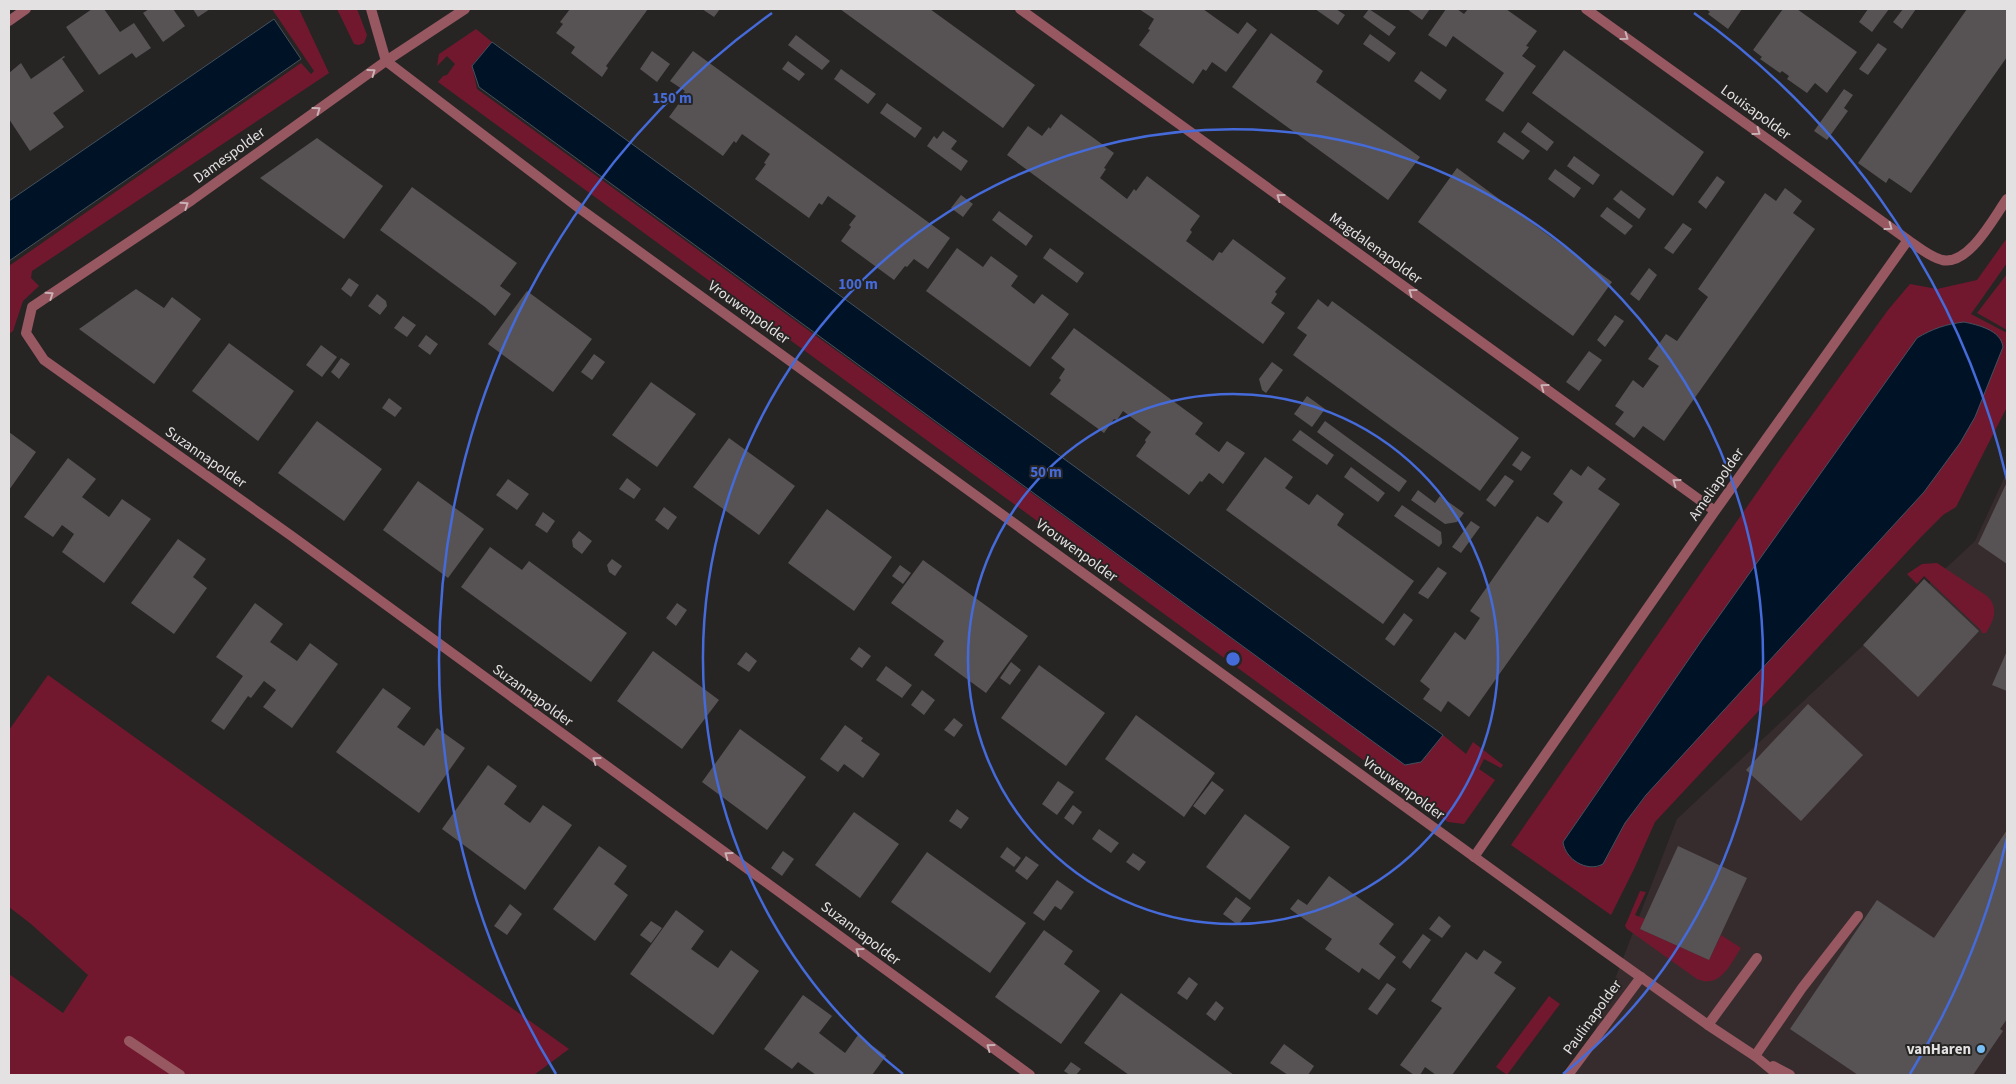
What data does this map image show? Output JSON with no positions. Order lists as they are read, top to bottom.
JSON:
{
  "streets": {
    "street": [
      "Louisapolder",
      "Damespolder",
      "Magdalenapolder",
      "Vrouwenpolder",
      "Suzannapolder",
      "Ameliapolder",
      "Paulinapolder"
    ]
  },
  "crossings": [
    ["Louisapolder", "Ameliapolder"],
    ["Damespolder", "Vrouwenpolder"],
    ["Damespolder", "Suzannapolder"],
    ["Magdalenapolder", "Ameliapolder"],
    ["Vrouwenpolder", "Ameliapolder"],
    ["Vrouwenpolder", "Paulinapolder"]
  ],
  "one_way": [
    "Louisapolder",
    "Damespolder",
    "Magdalenapolder",
    "Suzannapolder"
  ],
  "places": ["vanHaren"],
  "rings": ["150 m", "100 m", "50 m"]
}
